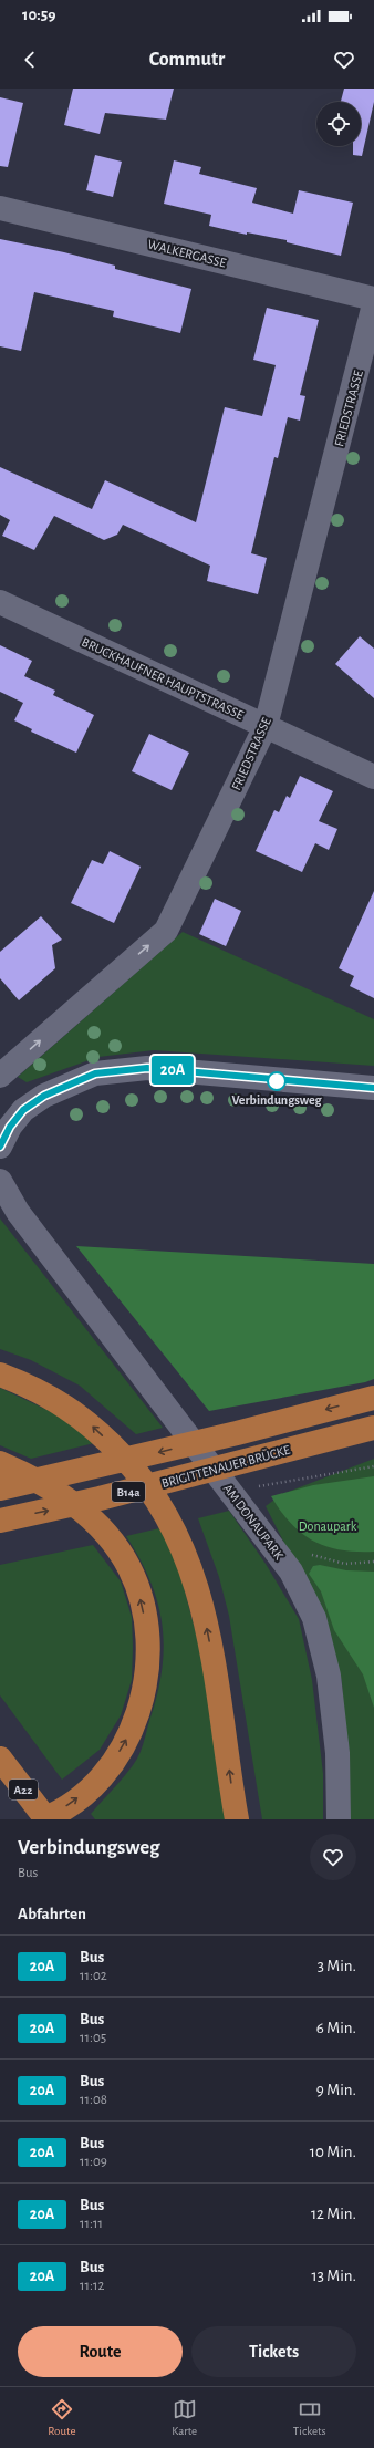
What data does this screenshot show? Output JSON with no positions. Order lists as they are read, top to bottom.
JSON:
{
  "streets": {
    "highway": ["BRIGITTENAUER BRÜCKE", "B14a", "A22"],
    "street": [
      "WALKERGASSE",
      "FRIEDSTRASSE",
      "BRUCKHAUFNER HAUPTSTRASSE",
      "AM DONAUPARK"
    ]
  },
  "crossings": [
    ["FRIEDSTRASSE", "BRUCKHAUFNER HAUPTSTRASSE"]
  ],
  "one_way": ["FRIEDSTRASSE"],
  "parks": ["Donaupark"],
  "places": ["Verbindungsweg"],
  "lines": ["bus line 20A"],
  "page": {
    "status": "10:59",
    "header": "Commutr",
    "on_map": "20A",
    "heading": [
      ["Verbindungsweg", "Bus"],
      "Abfahrten"
    ],
    "list": [
      {
        "mark": "20A",
        "name": "Bus",
        "note": "11:02",
        "value": "3 Min."
      },
      {
        "mark": "20A",
        "name": "Bus",
        "note": "11:05",
        "value": "6 Min."
      },
      {
        "mark": "20A",
        "name": "Bus",
        "note": "11:08",
        "value": "9 Min."
      },
      {
        "mark": "20A",
        "name": "Bus",
        "note": "11:09",
        "value": "10 Min."
      },
      {
        "mark": "20A",
        "name": "Bus",
        "note": "11:11",
        "value": "12 Min."
      },
      {
        "mark": "20A",
        "name": "Bus",
        "note": "11:12",
        "value": "13 Min."
      }
    ],
    "buttons": ["Route", "Tickets"],
    "tabs": ["Route", "Karte", "Tickets"]
  }
}
